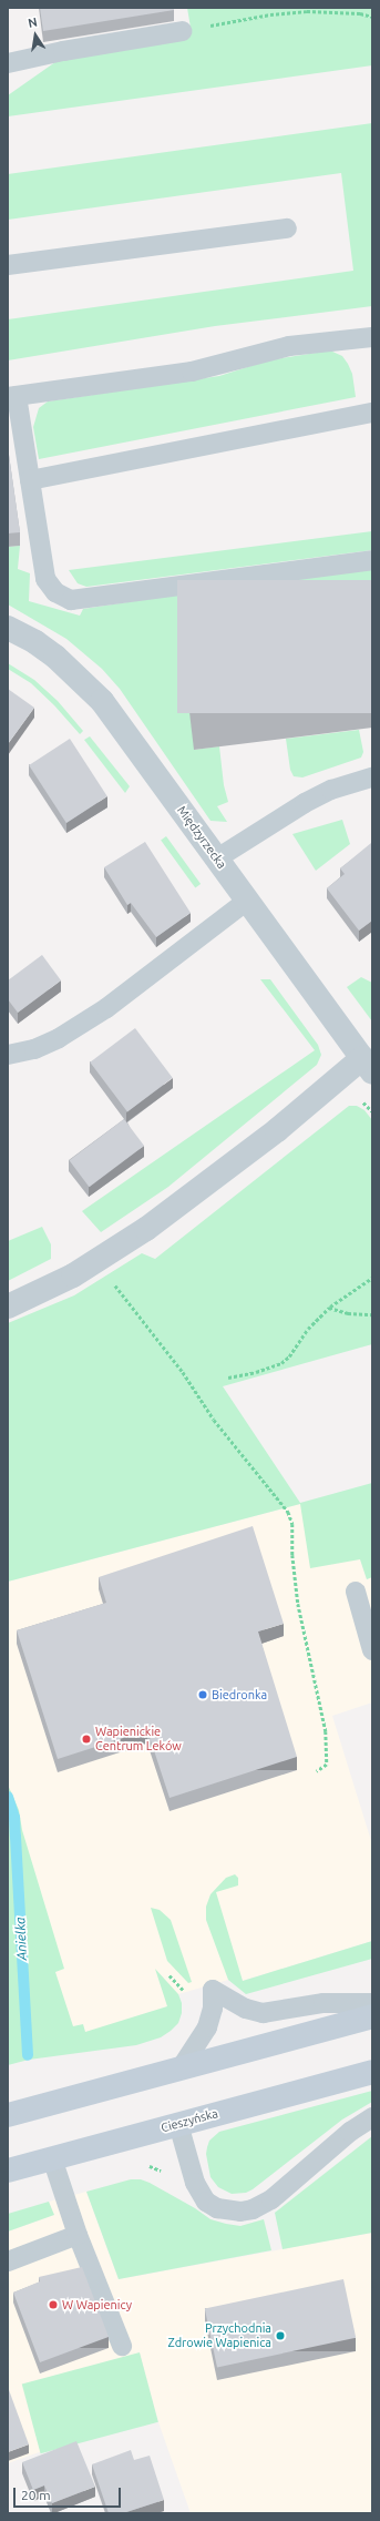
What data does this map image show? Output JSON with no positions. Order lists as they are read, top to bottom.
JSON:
{
  "streets": {
    "main road": ["Cieszyńska"],
    "street": ["Międzyrzecka"]
  },
  "water": ["Anielka"],
  "places": [
    "Biedronka",
    "Wapienickie Centrum Leków",
    "W Wapienicy",
    "Przychodnia Zdrowie Wapienica"
  ],
  "scale_bar": "20 m",
  "north": "top"
}
